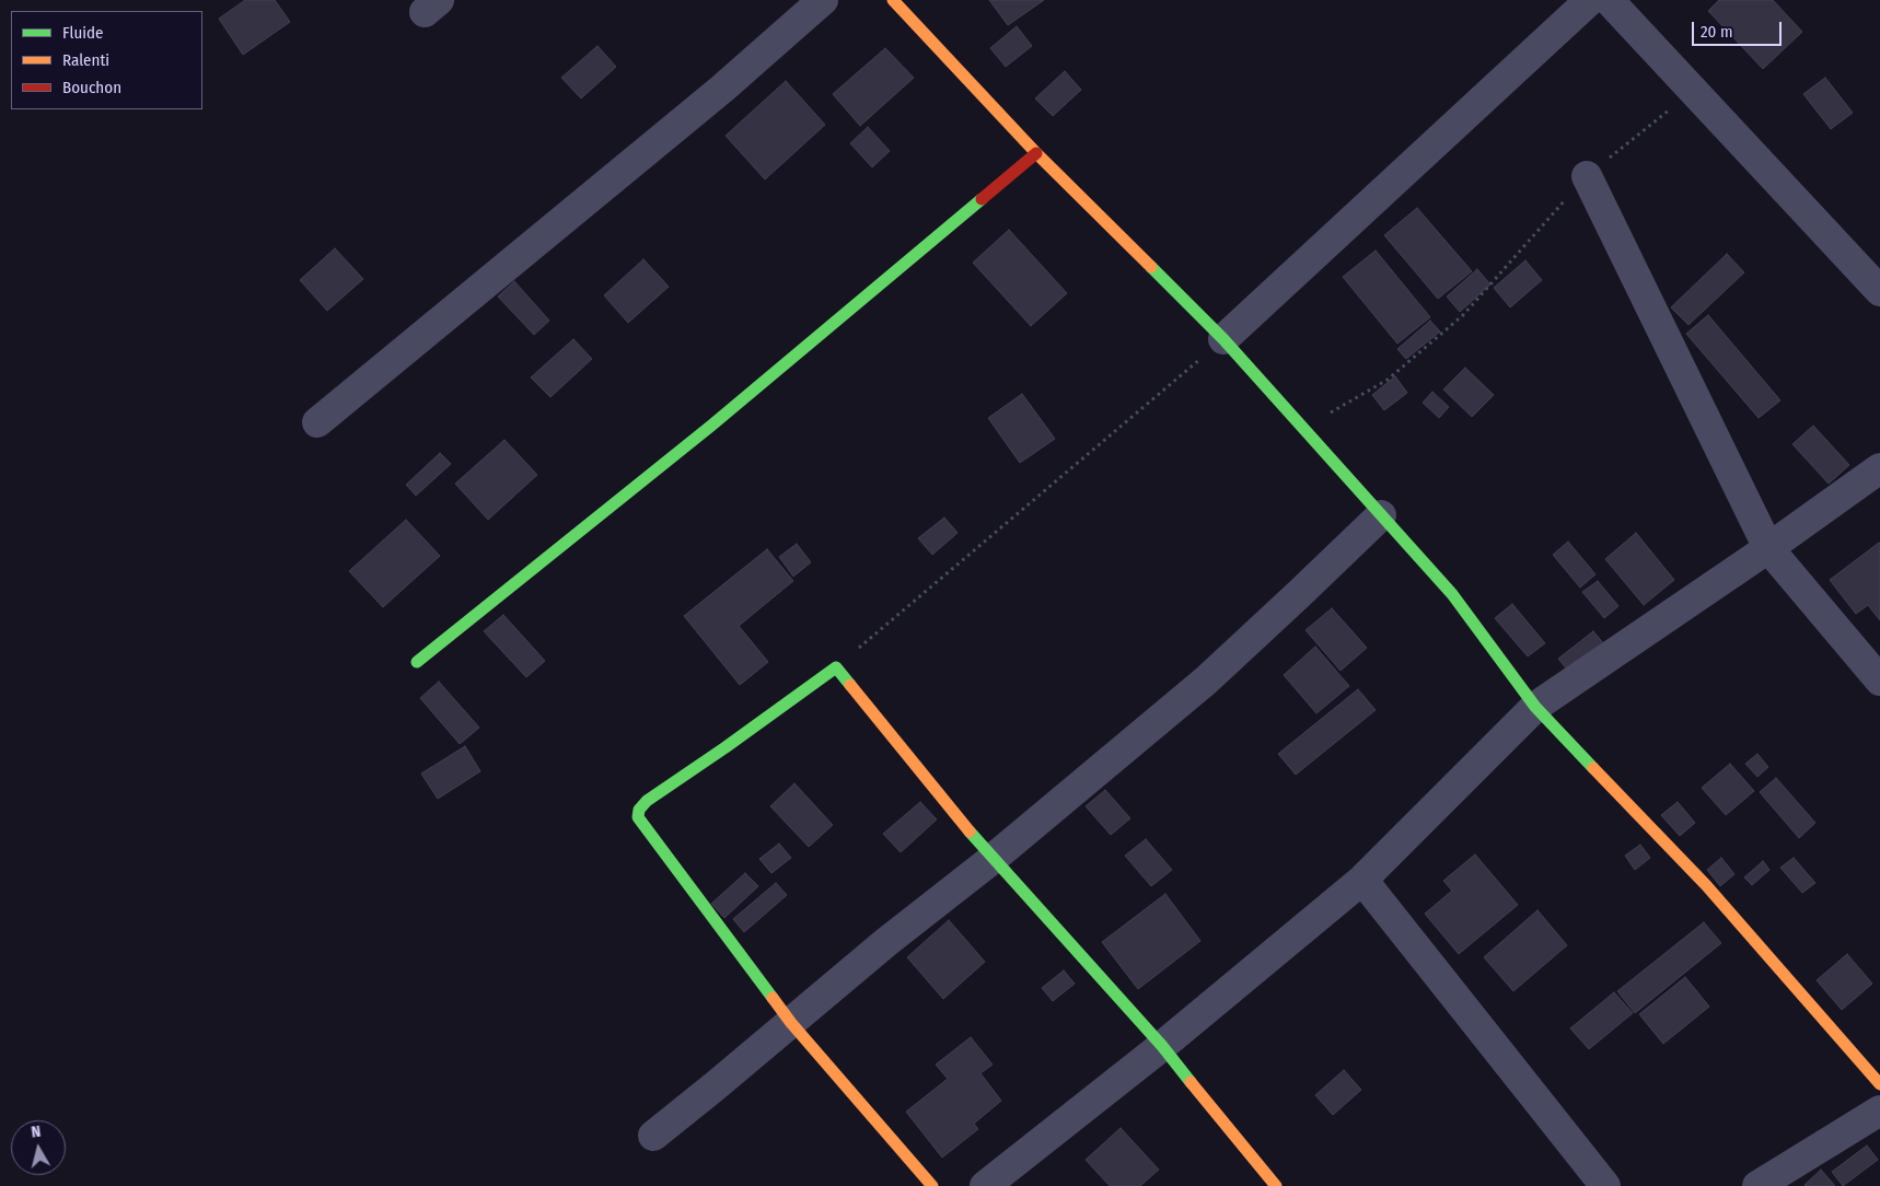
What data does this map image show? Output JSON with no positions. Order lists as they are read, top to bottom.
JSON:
{
  "legend": ["Fluide", "Ralenti", "Bouchon"],
  "scale_bar": "20 m",
  "north": "top"
}
